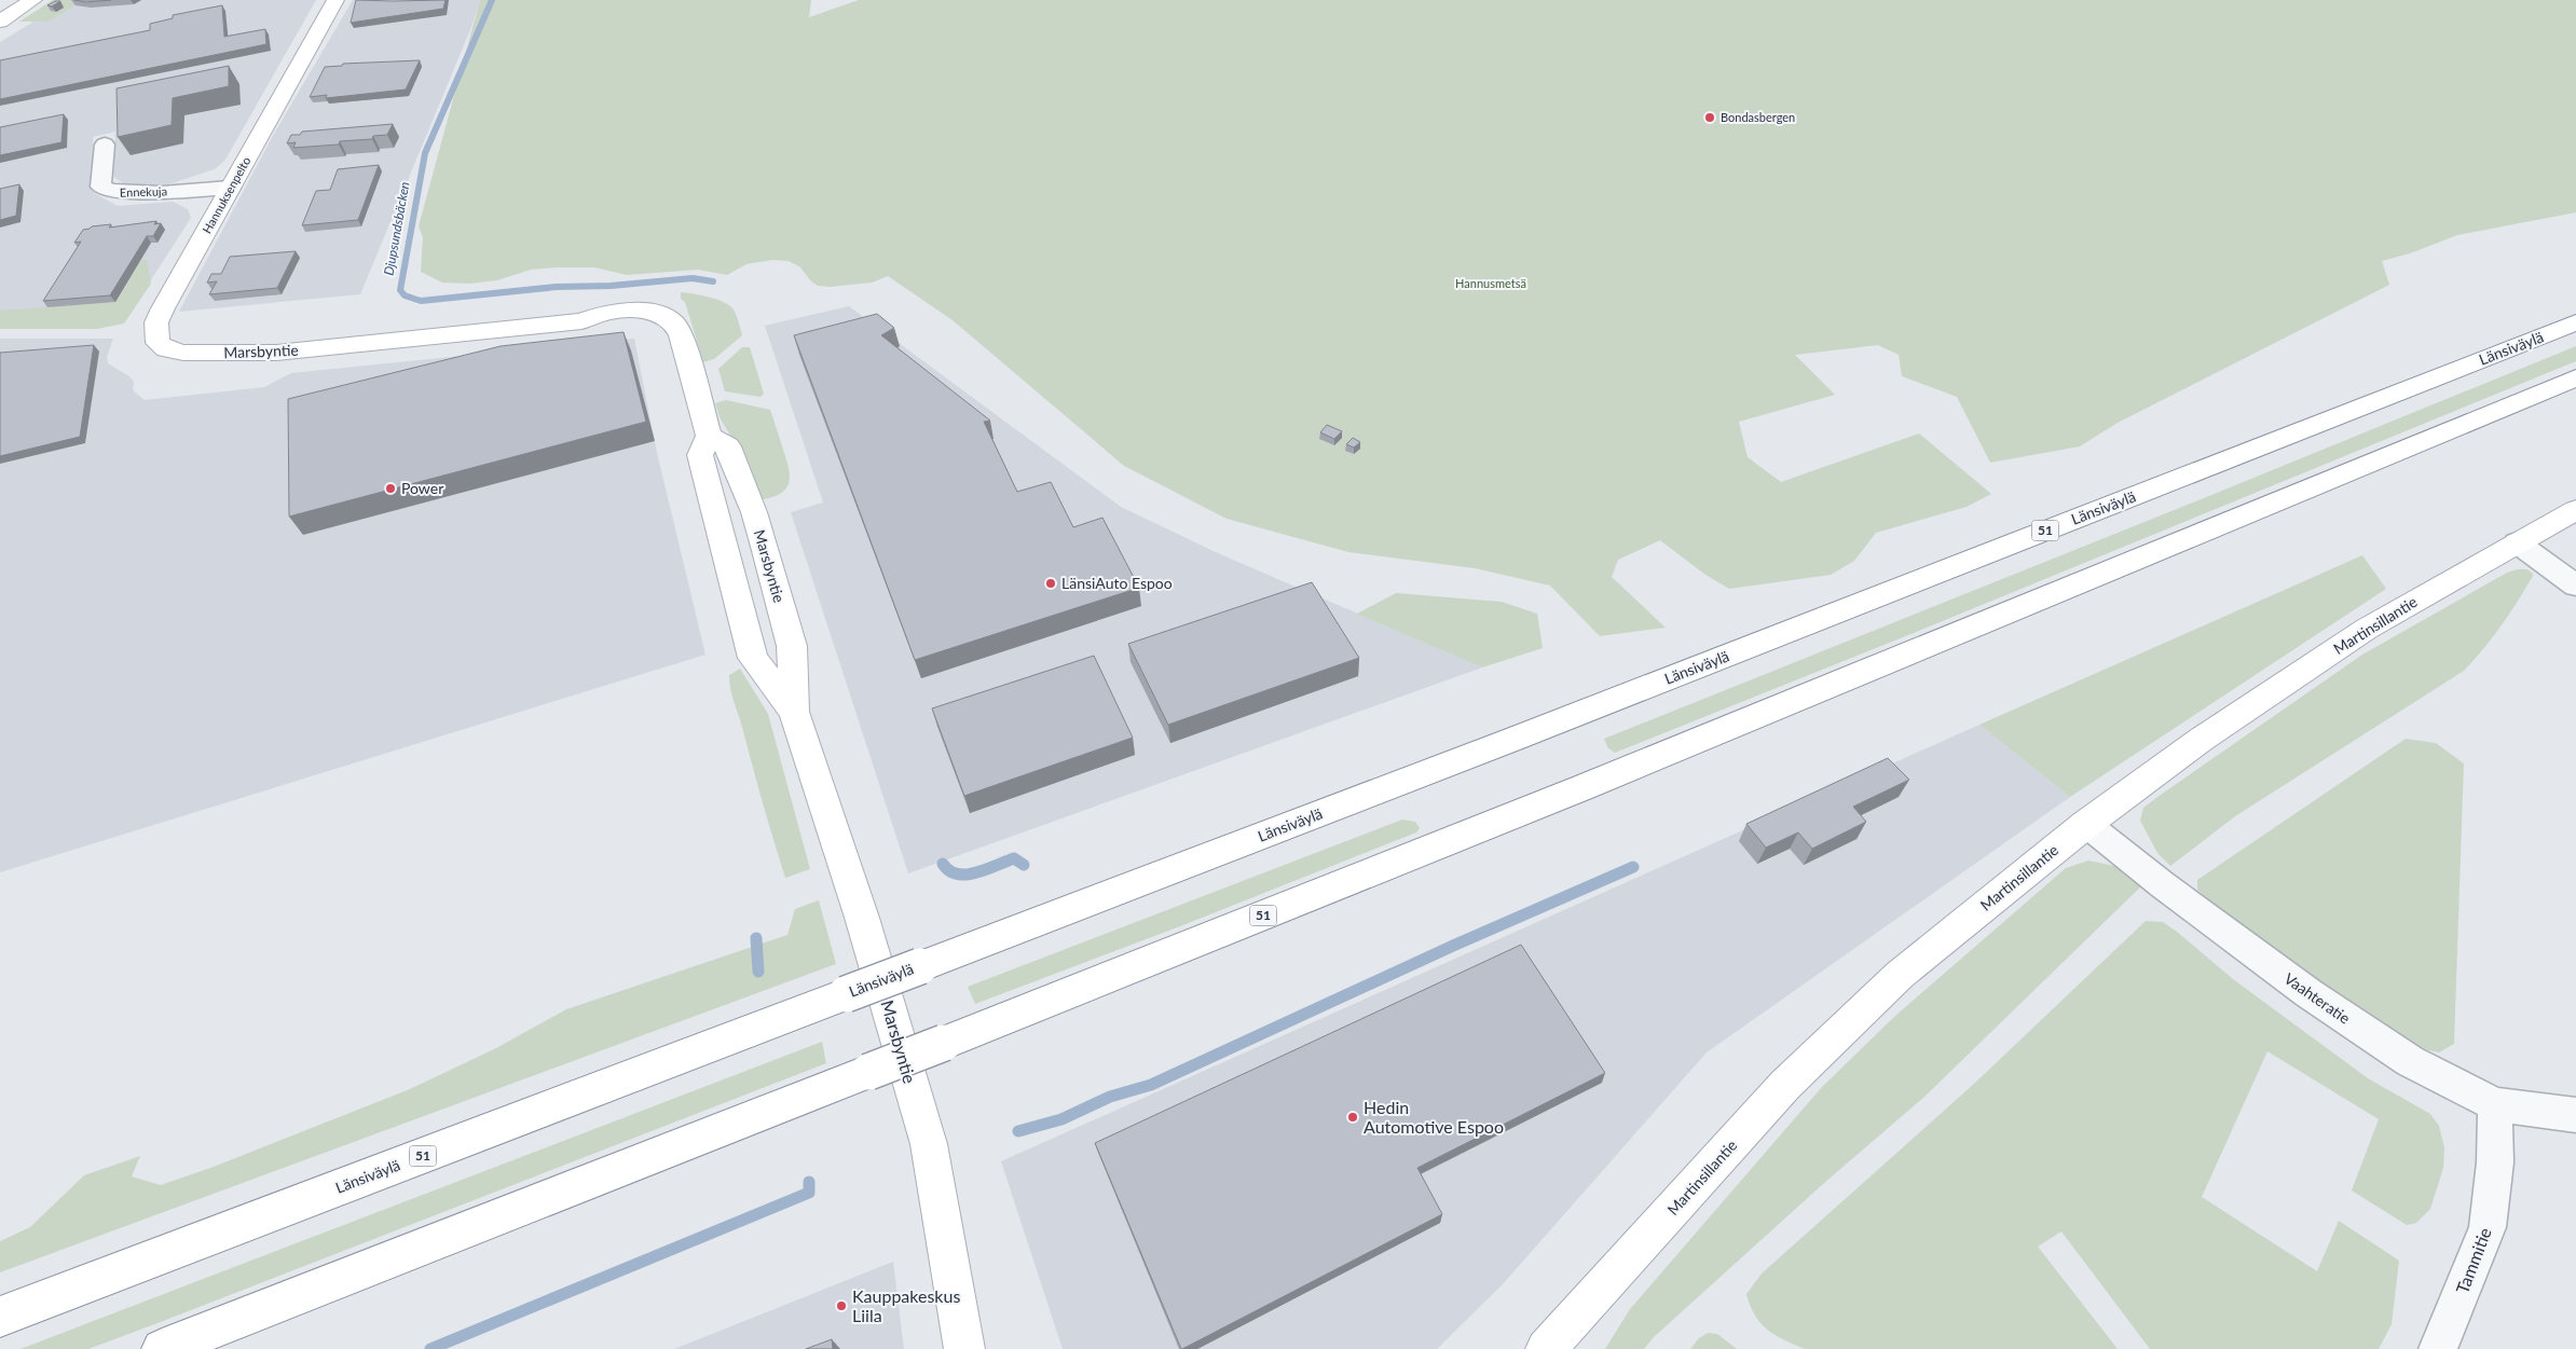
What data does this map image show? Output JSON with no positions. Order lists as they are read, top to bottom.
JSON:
{
  "streets": {
    "main road": [
      "Hannuksenpelto",
      "Länsiväylä",
      "Marsbyntie",
      "51",
      "Martinsillantie"
    ],
    "street": ["Ennekuja", "Vaahteratie", "Tammitie"]
  },
  "crossings": [
    ["Ennekuja", "Hannuksenpelto"],
    ["Hannuksenpelto", "Marsbyntie"],
    ["Martinsillantie", "Vaahteratie"],
    ["Vaahteratie", "Tammitie"]
  ],
  "water": ["Djupsundsbäcken"],
  "parks": ["Hannusmetsä"],
  "places": [
    "Bondasbergen",
    "Power",
    "LänsiAuto Espoo",
    "Hedin Automotive Espoo",
    "Kauppakeskus Liila"
  ]
}
